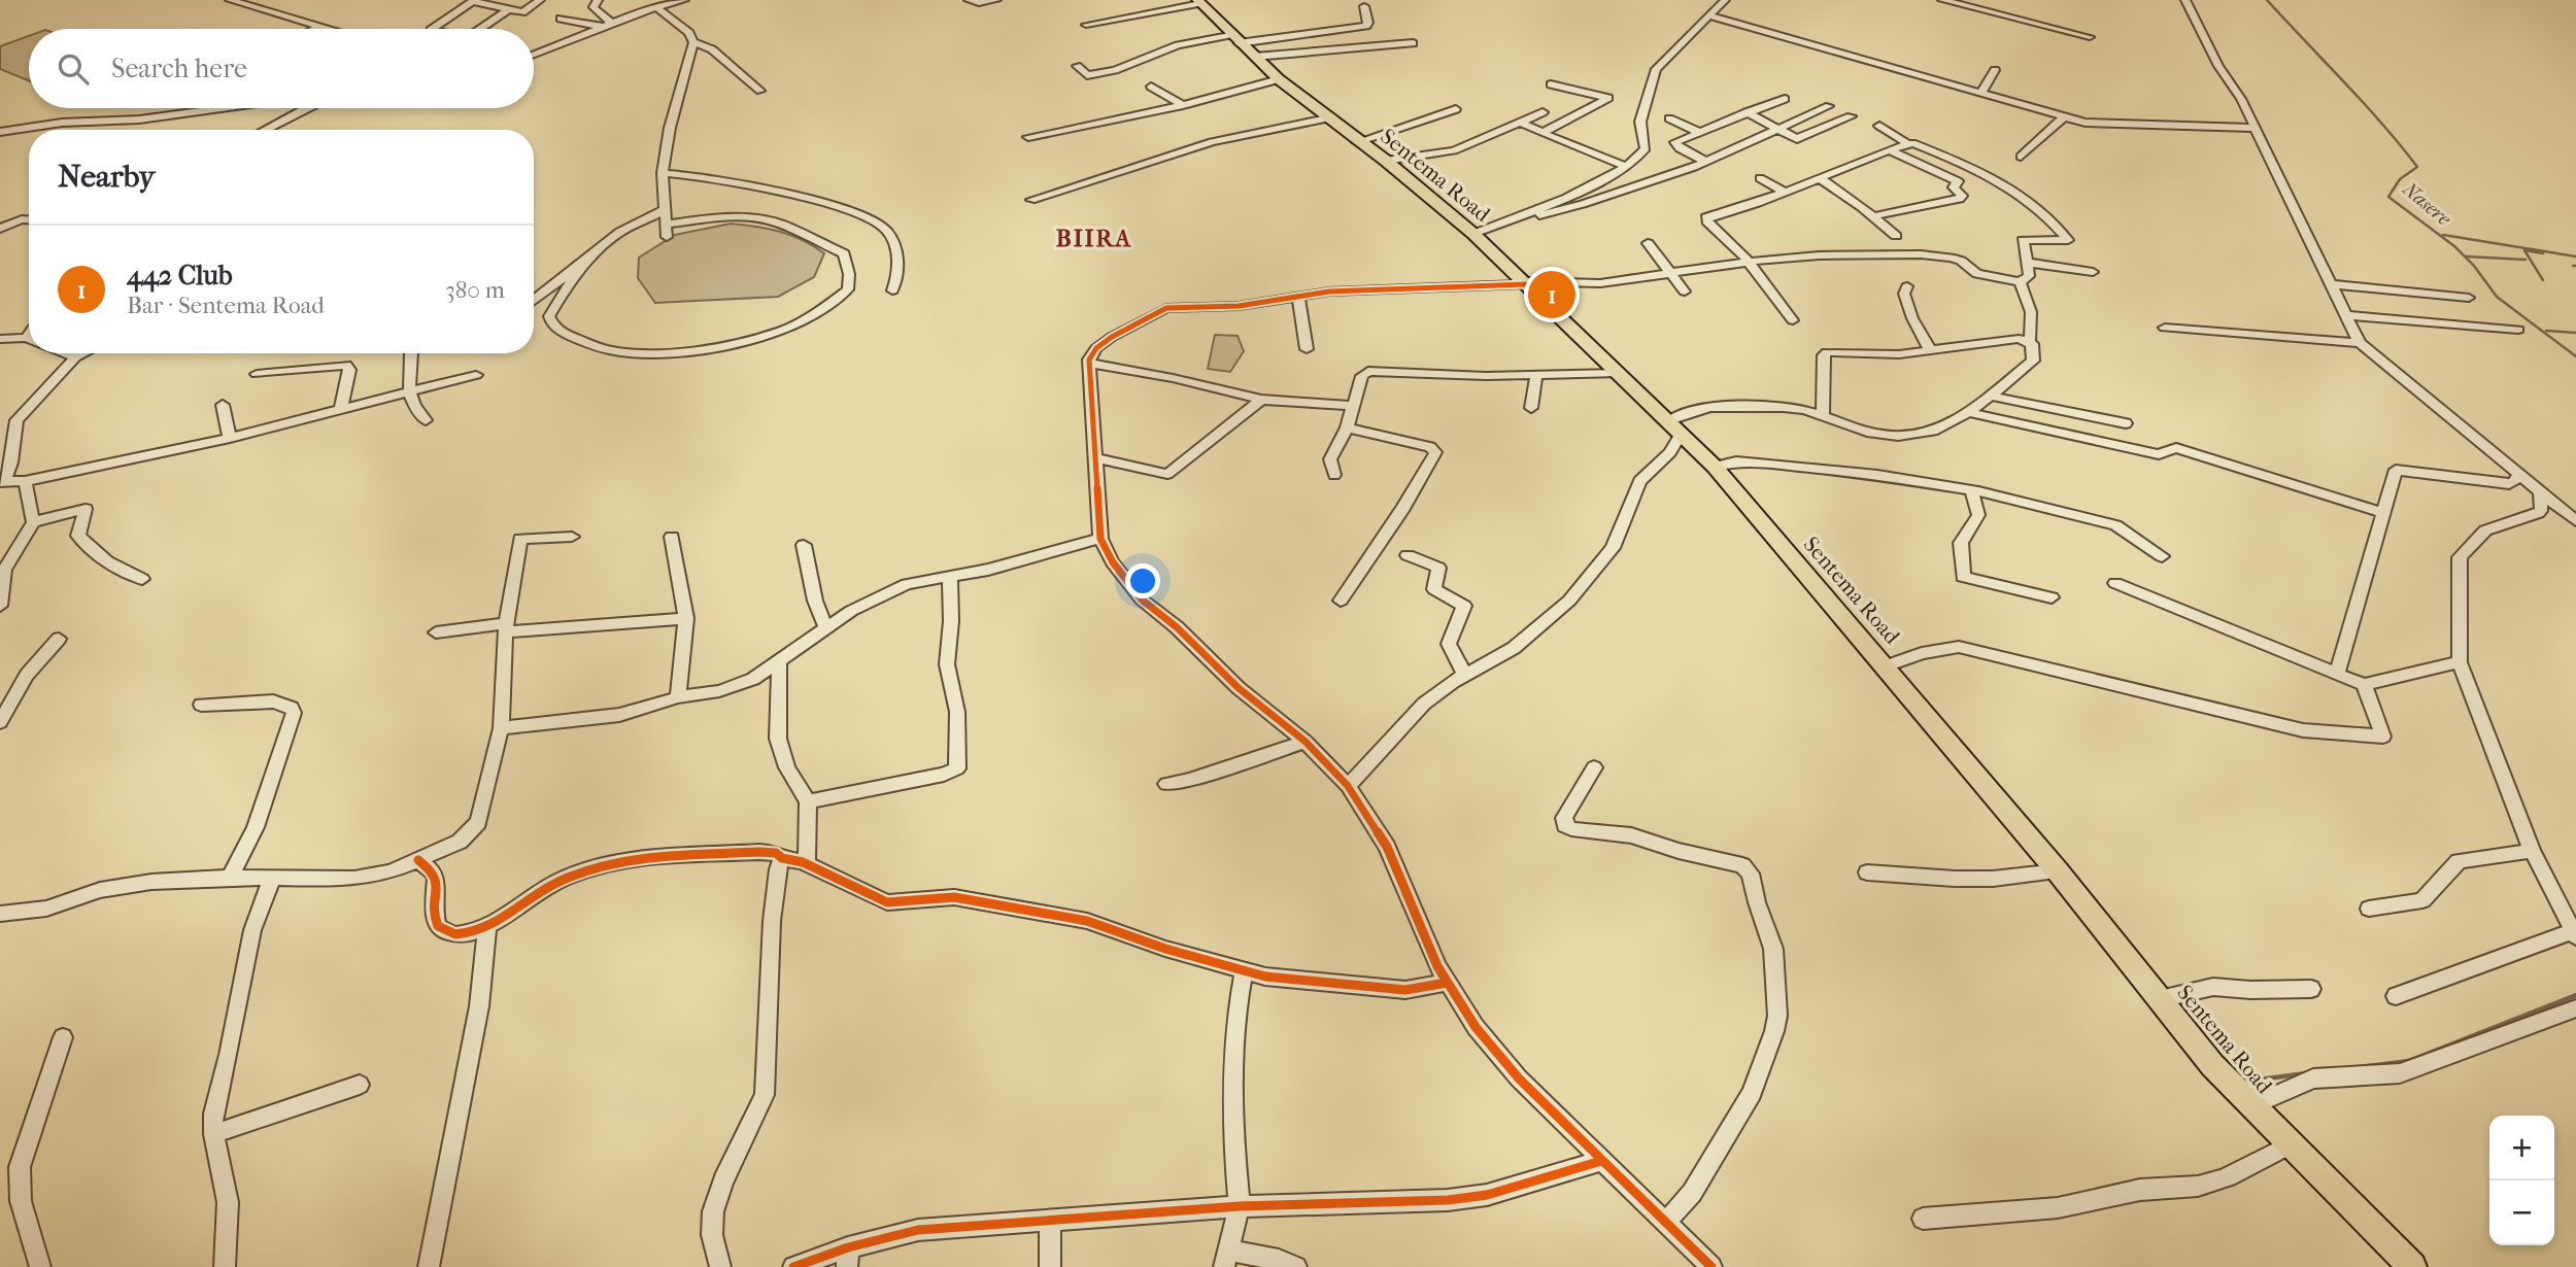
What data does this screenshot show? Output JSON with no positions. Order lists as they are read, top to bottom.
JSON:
{
  "streets": {
    "main road": ["Sentema Road"]
  },
  "districts": ["BIIRA"],
  "water": ["Nasere"],
  "page": {
    "search": "Search here",
    "heading": "Nearby",
    "list": [
      {
        "mark": "1",
        "name": "442 Club",
        "note": "Bar · Sentema Road",
        "value": "380 m"
      }
    ],
    "pins": "1",
    "map_buttons": ["+", "−"]
  }
}
